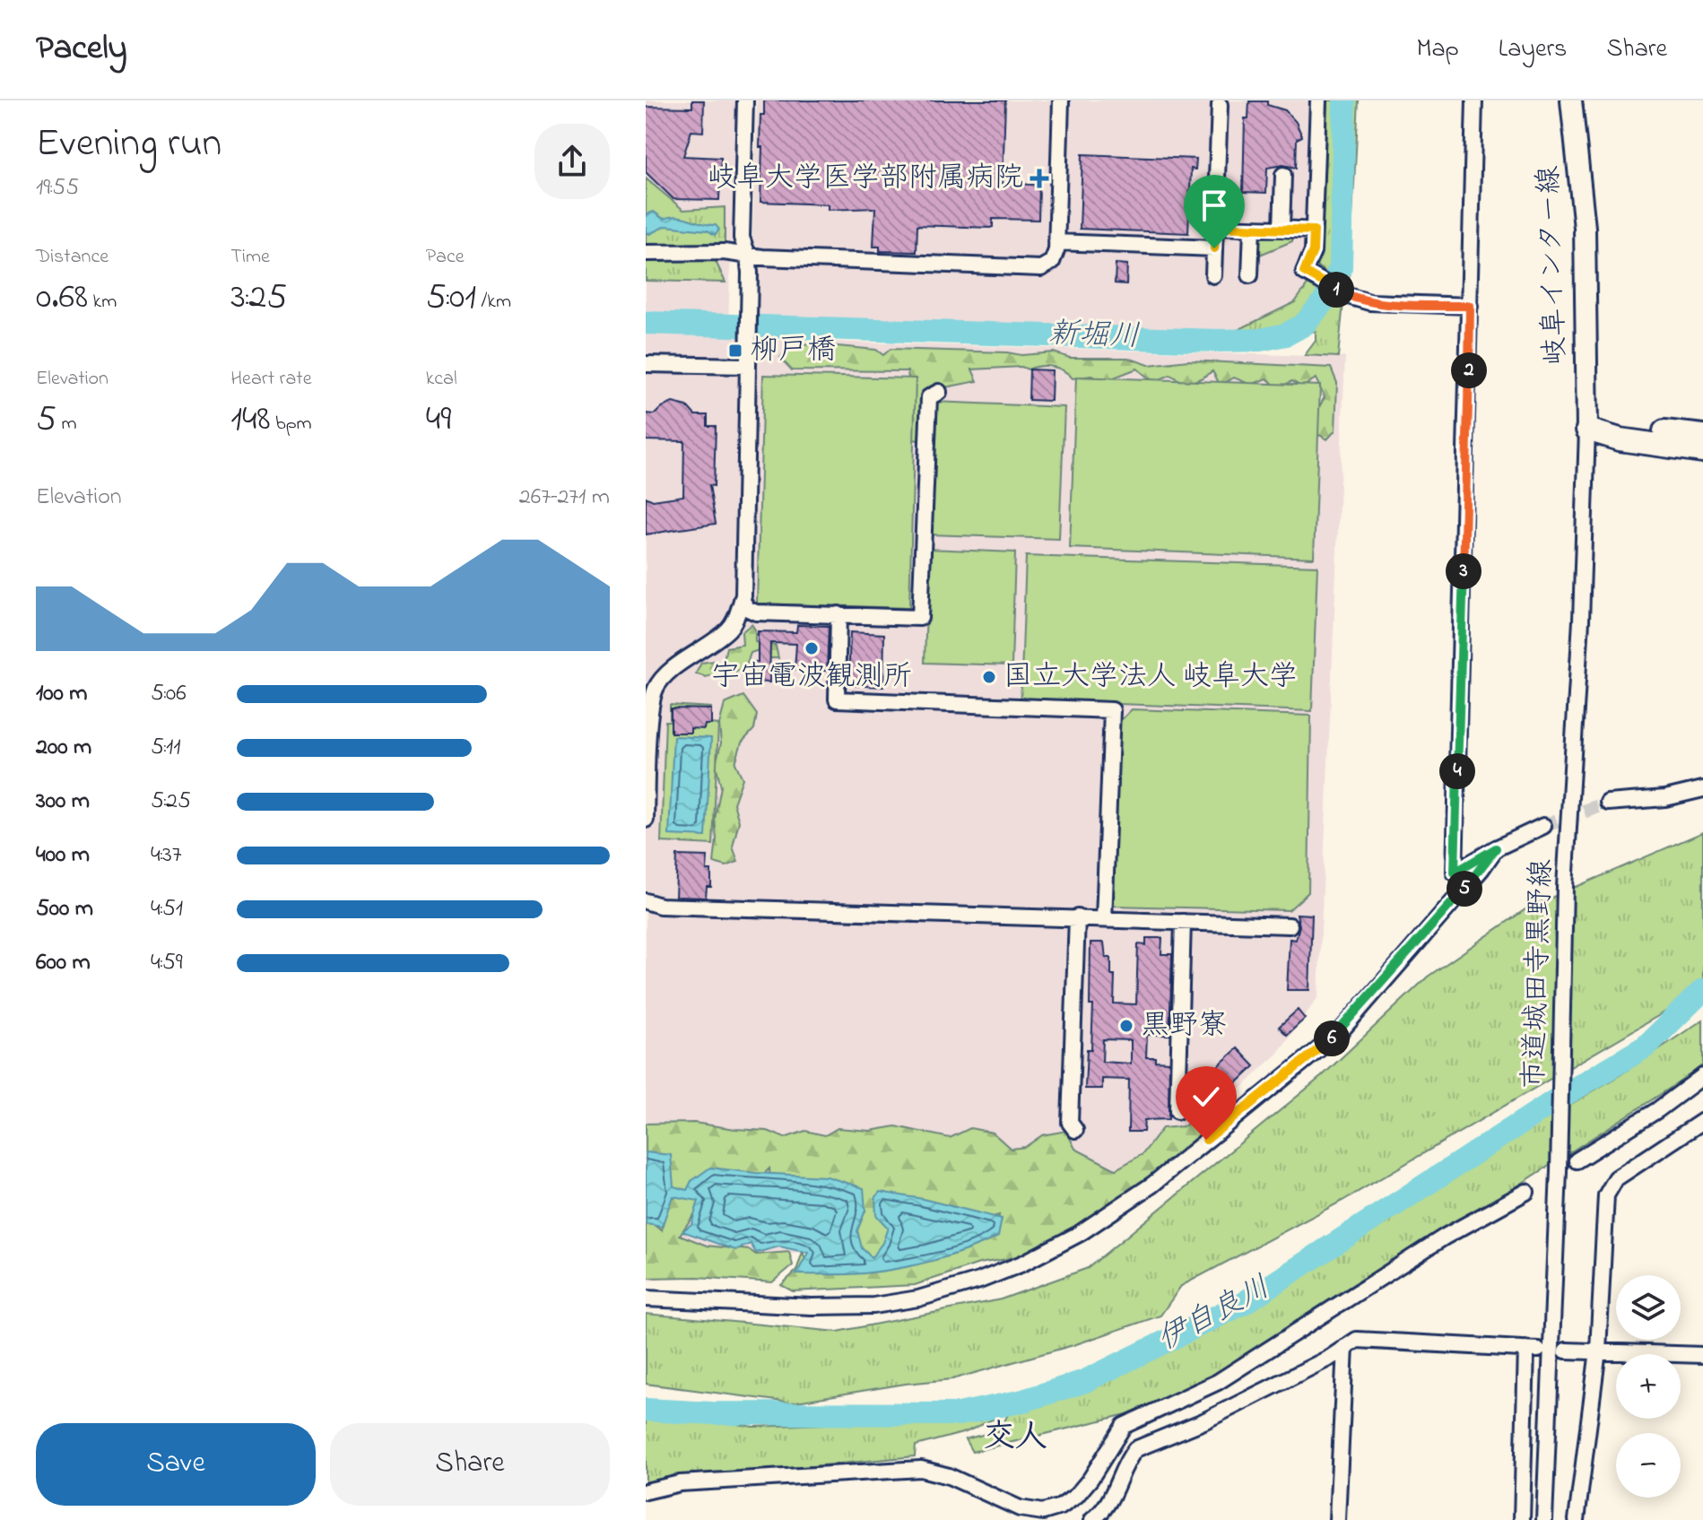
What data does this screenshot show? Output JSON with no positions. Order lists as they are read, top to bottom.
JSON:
{
  "streets": {
    "main road": ["岐阜インター線"],
    "street": ["市道城田寺黒野線"]
  },
  "crossings": [
    ["岐阜インター線", "市道城田寺黒野線"]
  ],
  "districts": ["交人"],
  "water": ["新堀川", "伊自良川"],
  "places": {
    "health": ["岐阜大学医学部附属病院"],
    "transit": ["柳戸橋"],
    "other": ["宇宙電波観測所", "国立大学法人 岐阜大学", "黒野寮"]
  },
  "page": {
    "header": "Pacely",
    "nav": ["Map", "Layers", "Share"],
    "heading": ["Evening run", "19:55"],
    "stats": [
      ["Distance", "0.68 km"],
      ["Time", "3:25"],
      ["Pace", "5:01 /km"],
      ["Elevation", "5 m"],
      ["Heart rate", "148 bpm"],
      ["kcal", "49"]
    ],
    "pins": [
      "1",
      "2",
      "3",
      "4",
      "5",
      "6"
    ],
    "chart": ["Elevation", "267–271 m"],
    "list": [
      {
        "name": "100 m",
        "note": "5:06"
      },
      {
        "name": "200 m",
        "note": "5:11"
      },
      {
        "name": "300 m",
        "note": "5:25"
      },
      {
        "name": "400 m",
        "note": "4:37"
      },
      {
        "name": "500 m",
        "note": "4:51"
      },
      {
        "name": "600 m",
        "note": "4:59"
      }
    ],
    "map_buttons": ["+", "−"],
    "buttons": ["Save", "Share"]
  }
}
